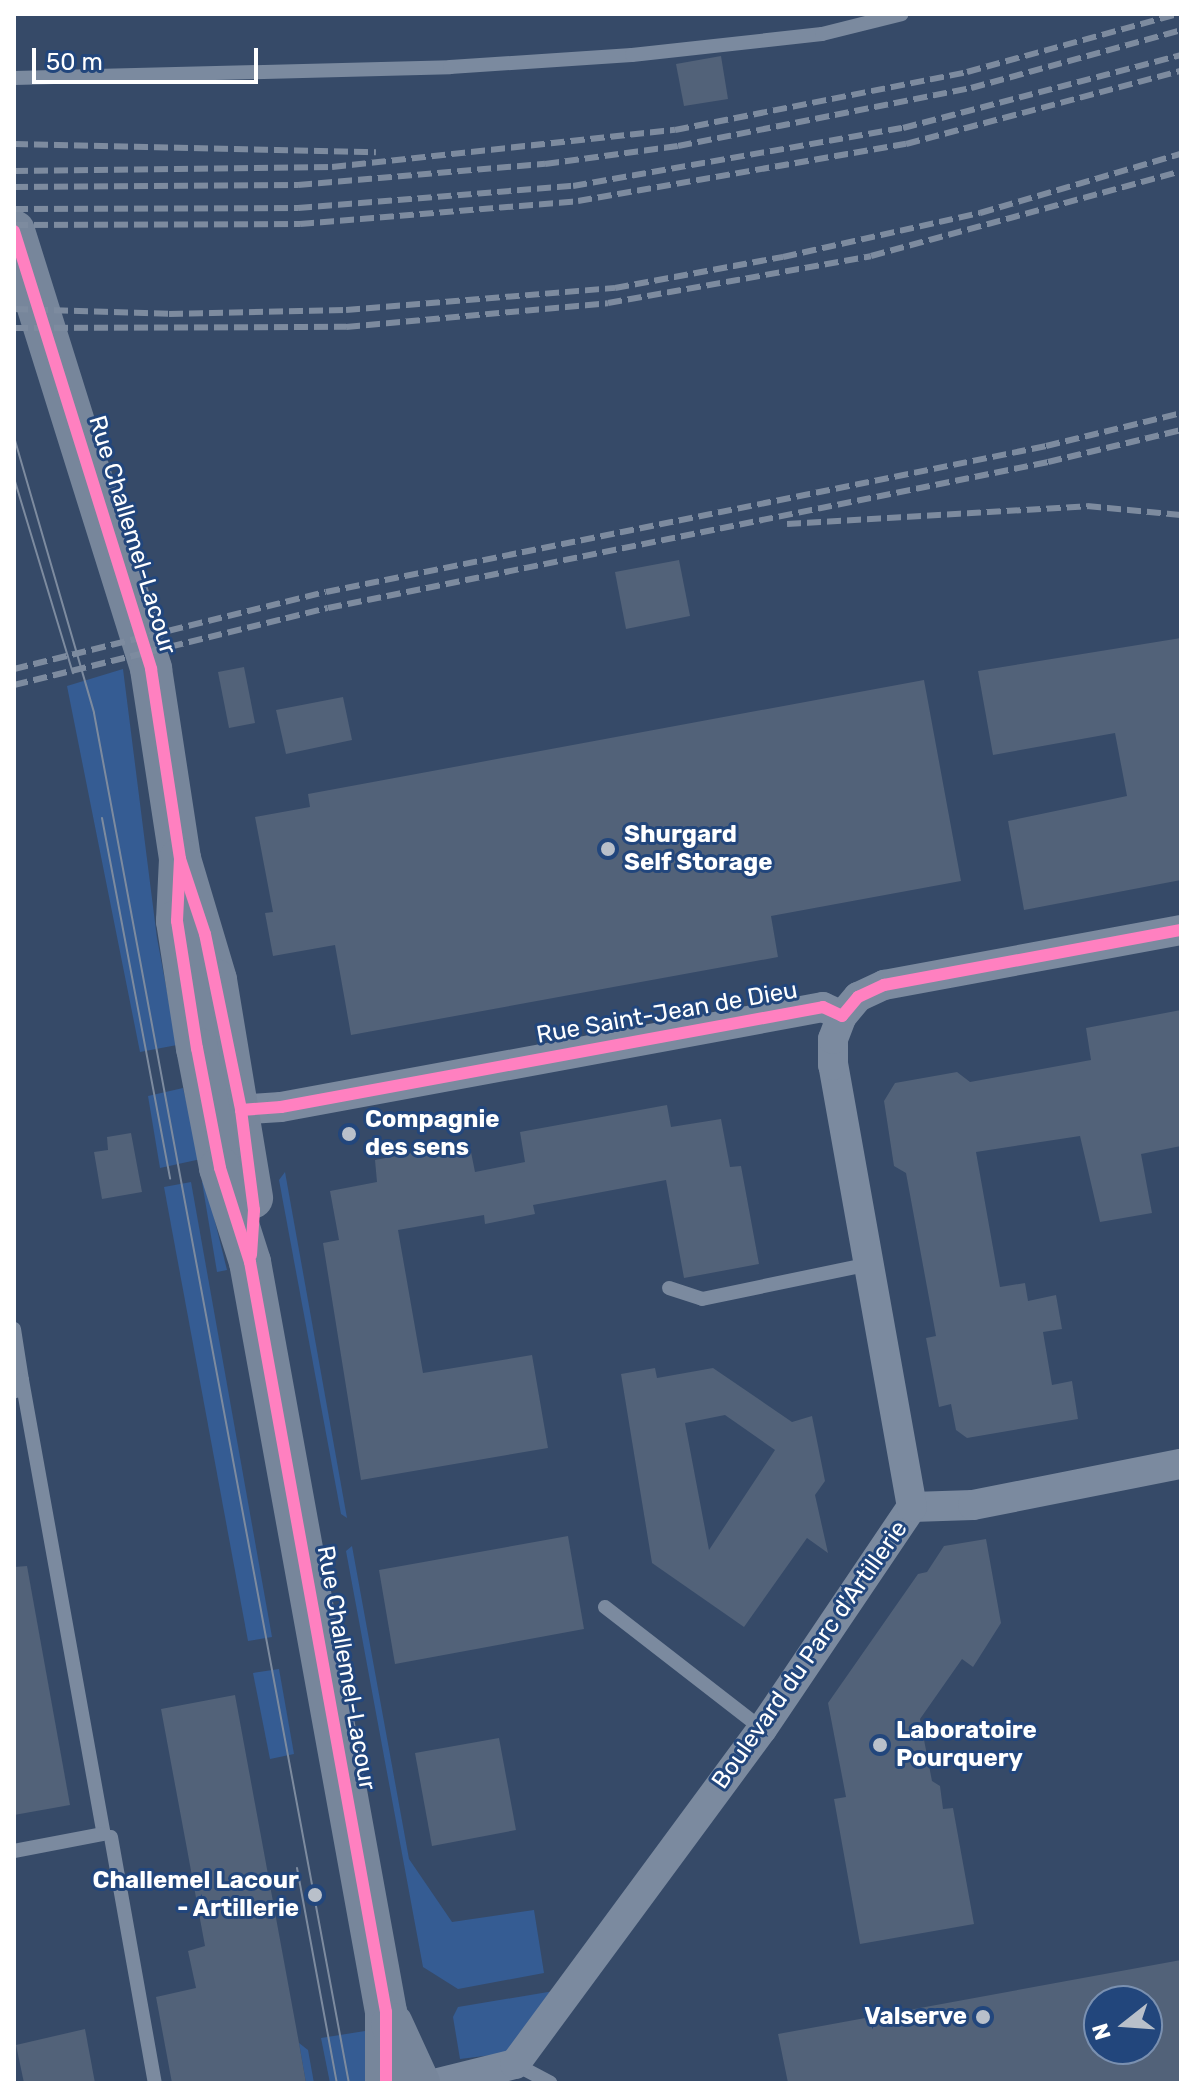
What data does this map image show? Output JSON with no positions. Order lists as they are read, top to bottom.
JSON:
{
  "streets": {
    "street": ["Rue Challemel-Lacour", "Rue Saint-Jean de Dieu", "Boulevard du Parc d'Artillerie"]
  },
  "crossings": [
    ["Rue Challemel-Lacour", "Rue Saint-Jean de Dieu"],
    ["Rue Saint-Jean de Dieu", "Boulevard du Parc d'Artillerie"]
  ],
  "places": [
    "Shurgard Self Storage",
    "Compagnie des sens",
    "Laboratoire Pourquery",
    "Challemel Lacour - Artillerie",
    "Valserve"
  ],
  "scale_bar": "50 m",
  "north": "left"
}
